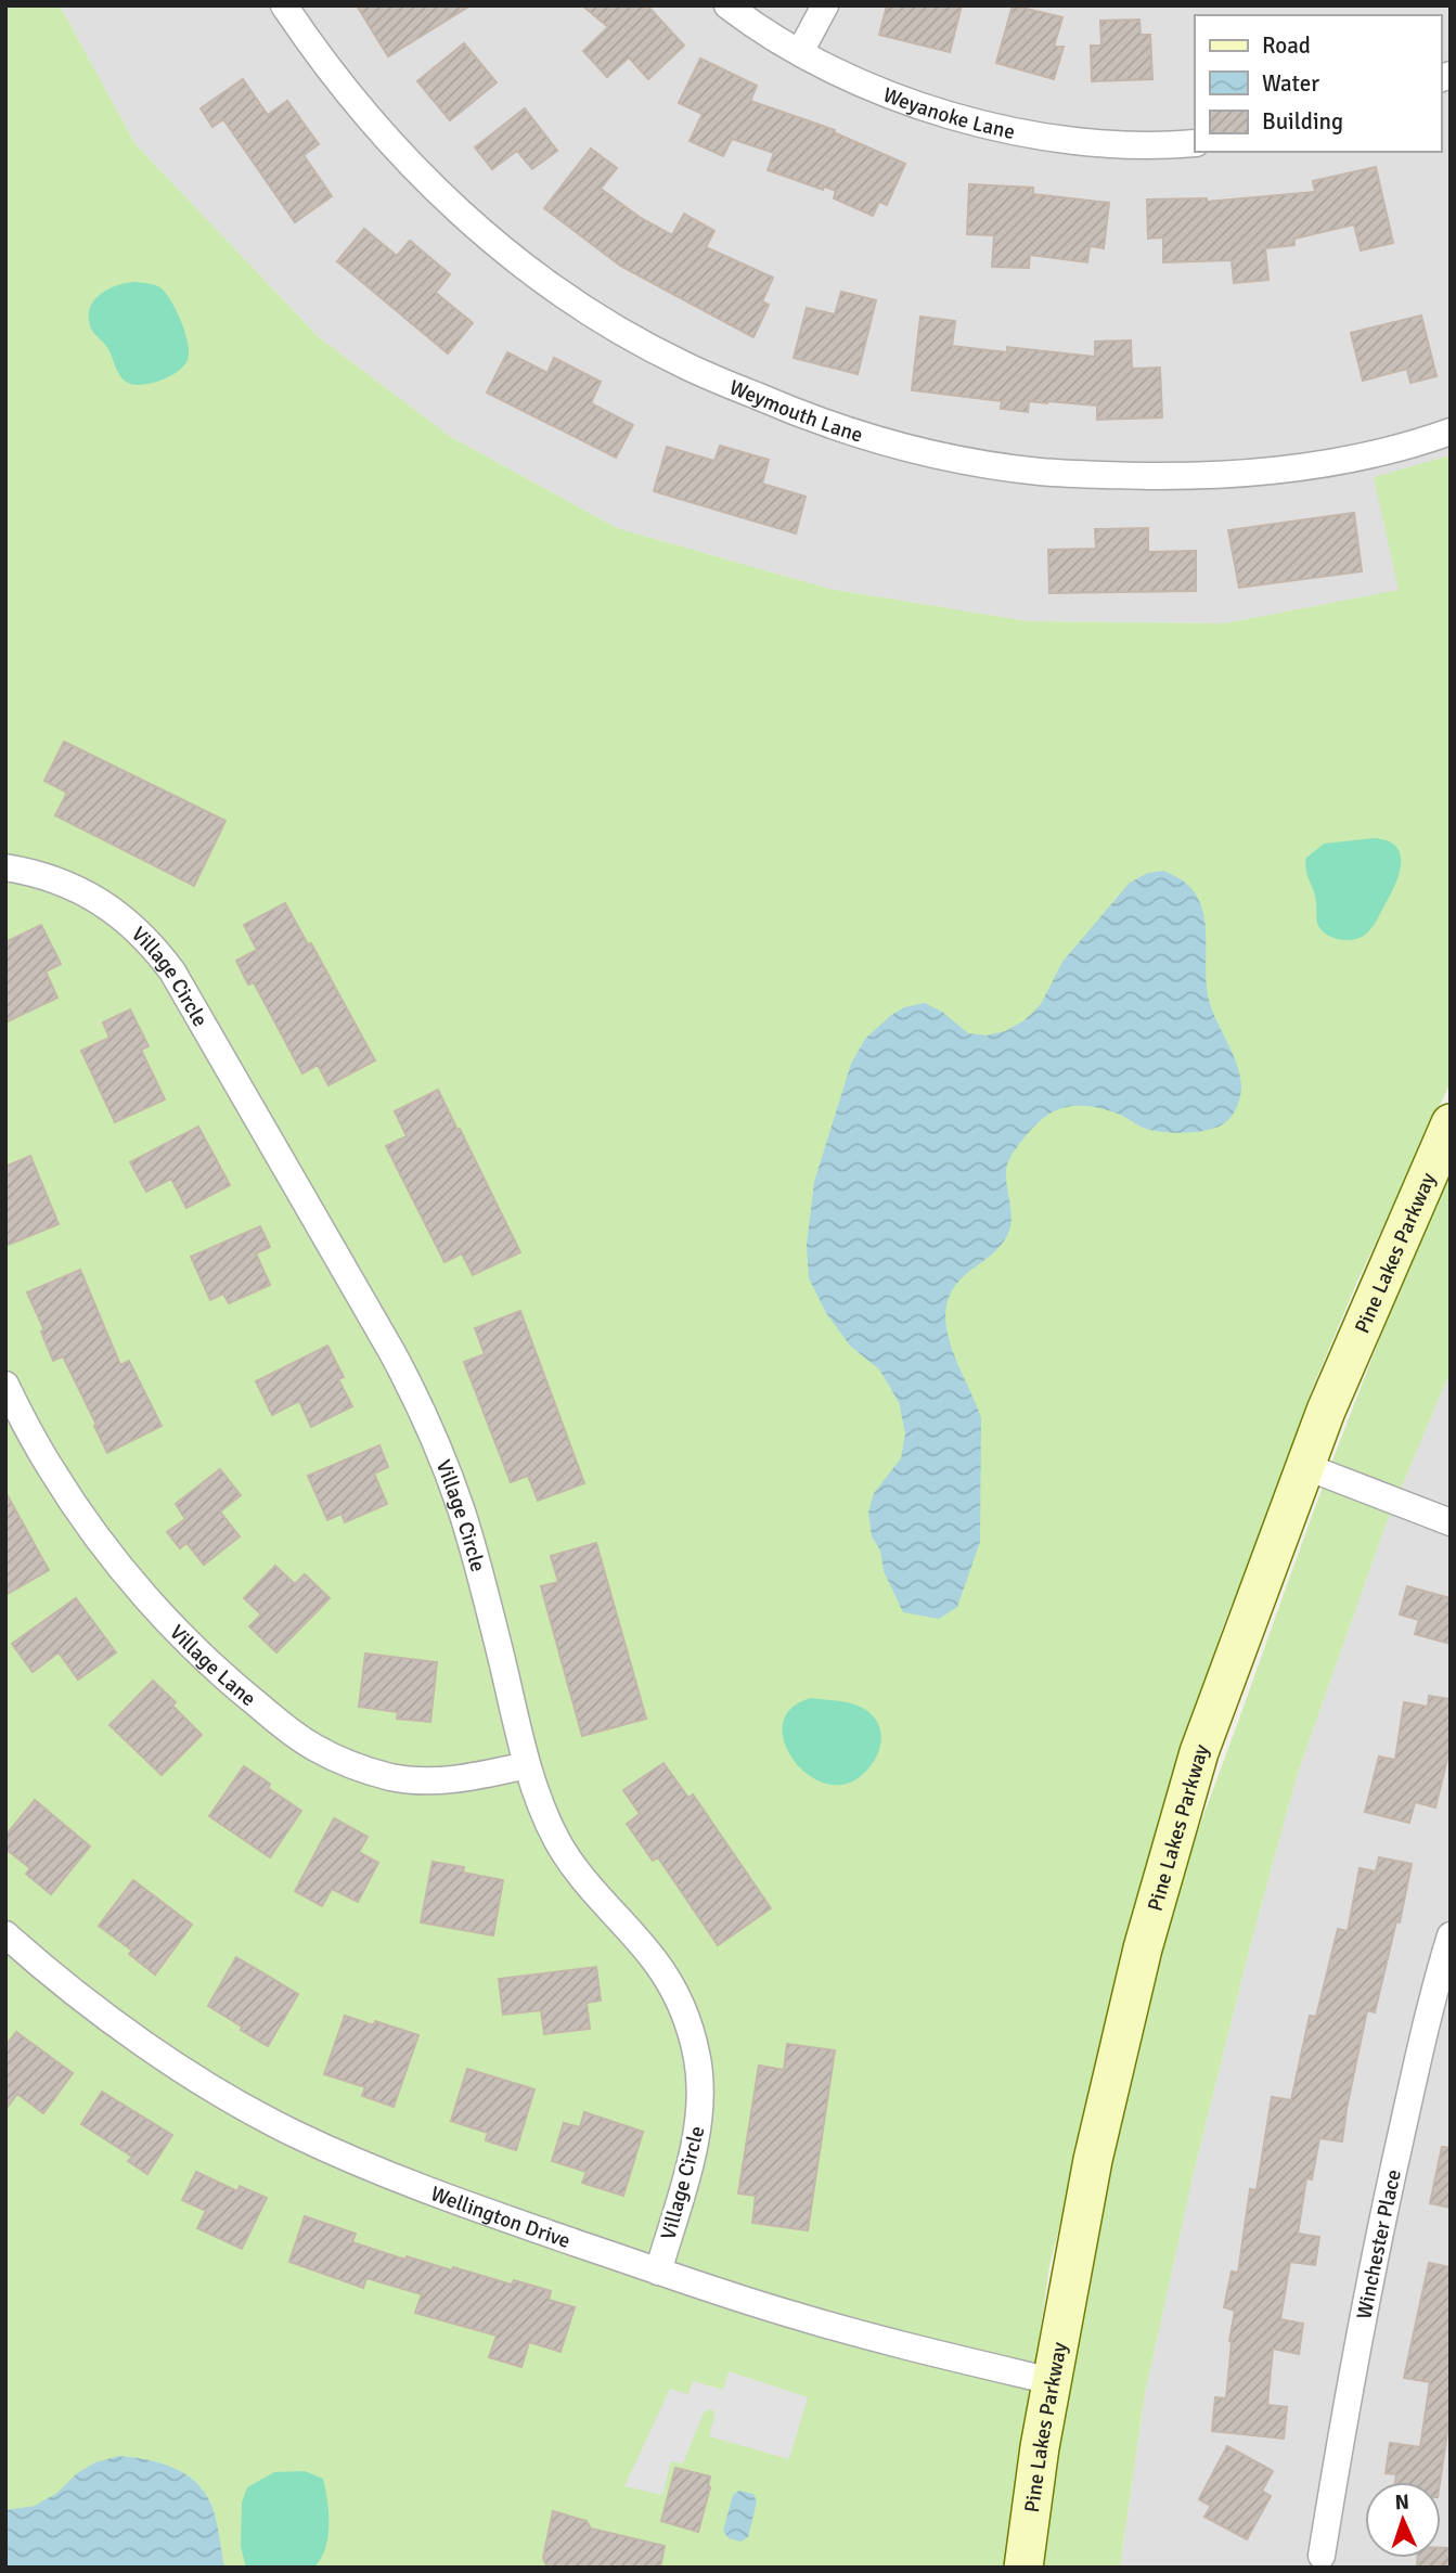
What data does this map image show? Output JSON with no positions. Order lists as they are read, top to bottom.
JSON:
{
  "streets": {
    "street": [
      "Weyanoke Lane",
      "Weymouth Lane",
      "Village Circle",
      "Pine Lakes Parkway",
      "Village Lane",
      "Wellington Drive",
      "Winchester Place"
    ]
  },
  "crossings": [
    ["Village Circle", "Village Lane"],
    ["Village Circle", "Wellington Drive"],
    ["Pine Lakes Parkway", "Wellington Drive"]
  ],
  "legend": ["Road", "Water", "Building"],
  "north": "top"
}
